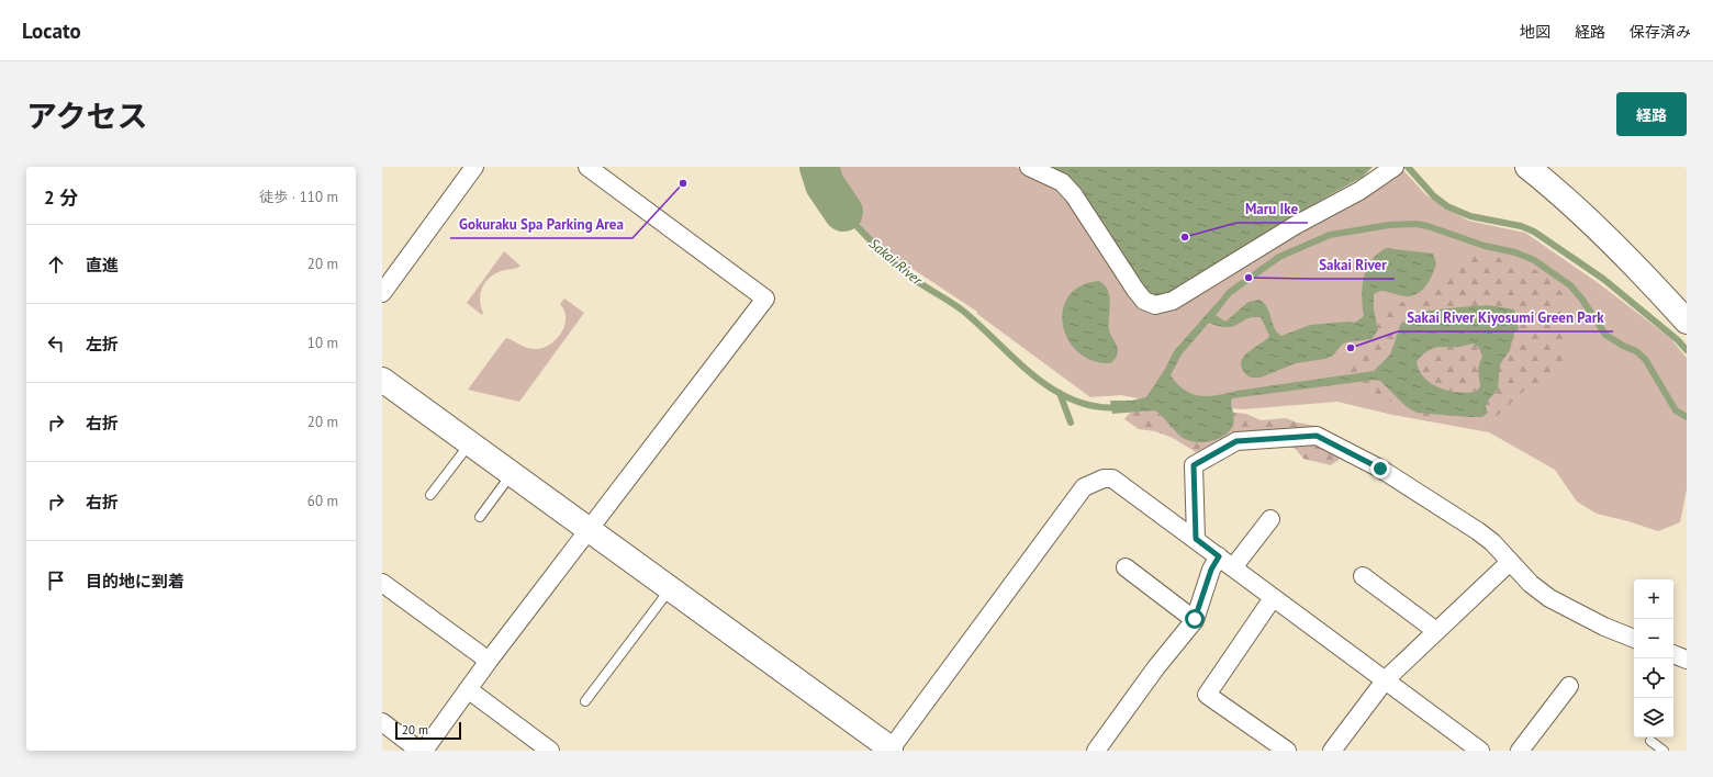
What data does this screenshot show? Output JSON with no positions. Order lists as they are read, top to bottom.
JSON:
{
  "water": ["Sakai River"],
  "places": [
    "Gokuraku Spa Parking Area",
    "Maru Ike",
    "Sakai River",
    "Sakai River Kiyosumi Green Park"
  ],
  "scale_bar": "20 m",
  "page": {
    "header": "Locato",
    "nav": ["地図", "経路", "保存済み"],
    "title": "アクセス",
    "buttons": "経路",
    "heading": ["2 分", "徒歩 · 110 m"],
    "list": [
      ["直進", "20 m"],
      ["左折", "10 m"],
      ["右折", "20 m"],
      ["右折", "60 m"],
      "目的地に到着"
    ],
    "map_buttons": ["+", "−"],
    "scale": "20 m"
  }
}
